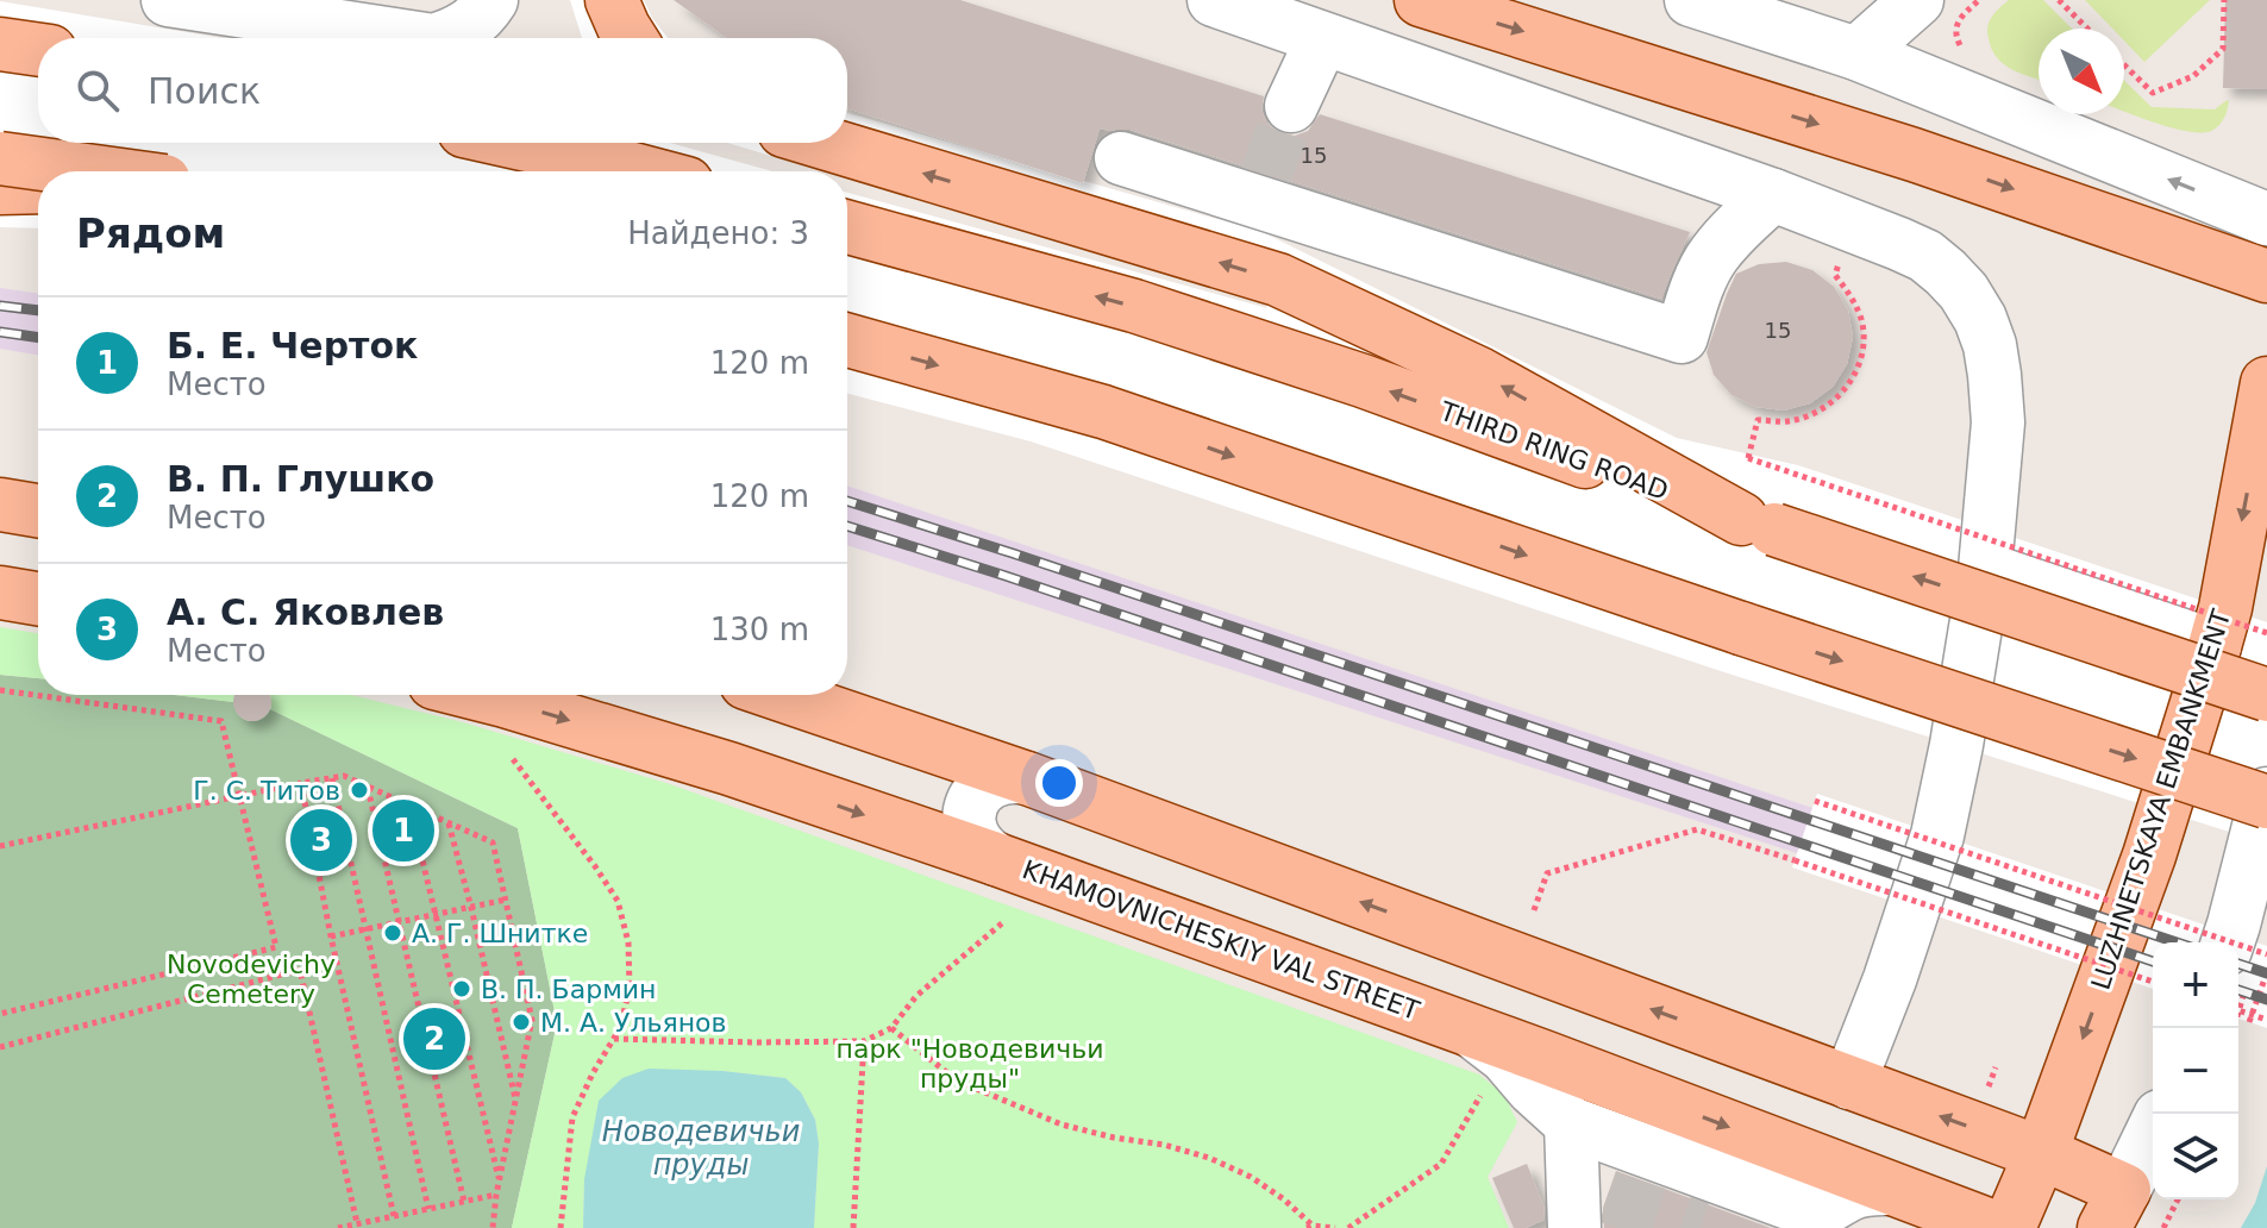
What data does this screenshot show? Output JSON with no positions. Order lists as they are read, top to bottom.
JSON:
{
  "streets": {
    "main road": ["THIRD RING ROAD", "LUZHNETSKAYA EMBANKMENT", "KHAMOVNICHESKIY VAL STREET"]
  },
  "one_way": ["LUZHNETSKAYA EMBANKMENT"],
  "water": ["Новодевичьи пруды"],
  "parks": ["Novodevichy Cemetery", "парк \"Новодевичьи пруды\""],
  "places": [
    "Г. С. Титов",
    "А. Г. Шнитке",
    "В. П. Бармин",
    "М. А. Ульянов"
  ],
  "house_numbers": ["15", "15"],
  "north": "bottom right",
  "page": {
    "search": "Поиск",
    "heading": ["Рядом", "Найдено: 3"],
    "list": [
      {
        "mark": "1",
        "name": "Б. Е. Черток",
        "note": "Место",
        "value": "120 m"
      },
      {
        "mark": "2",
        "name": "В. П. Глушко",
        "note": "Место",
        "value": "120 m"
      },
      {
        "mark": "3",
        "name": "А. С. Яковлев",
        "note": "Место",
        "value": "130 m"
      }
    ],
    "pins": ["1", "3", "2"],
    "map_buttons": ["+", "−"]
  }
}
